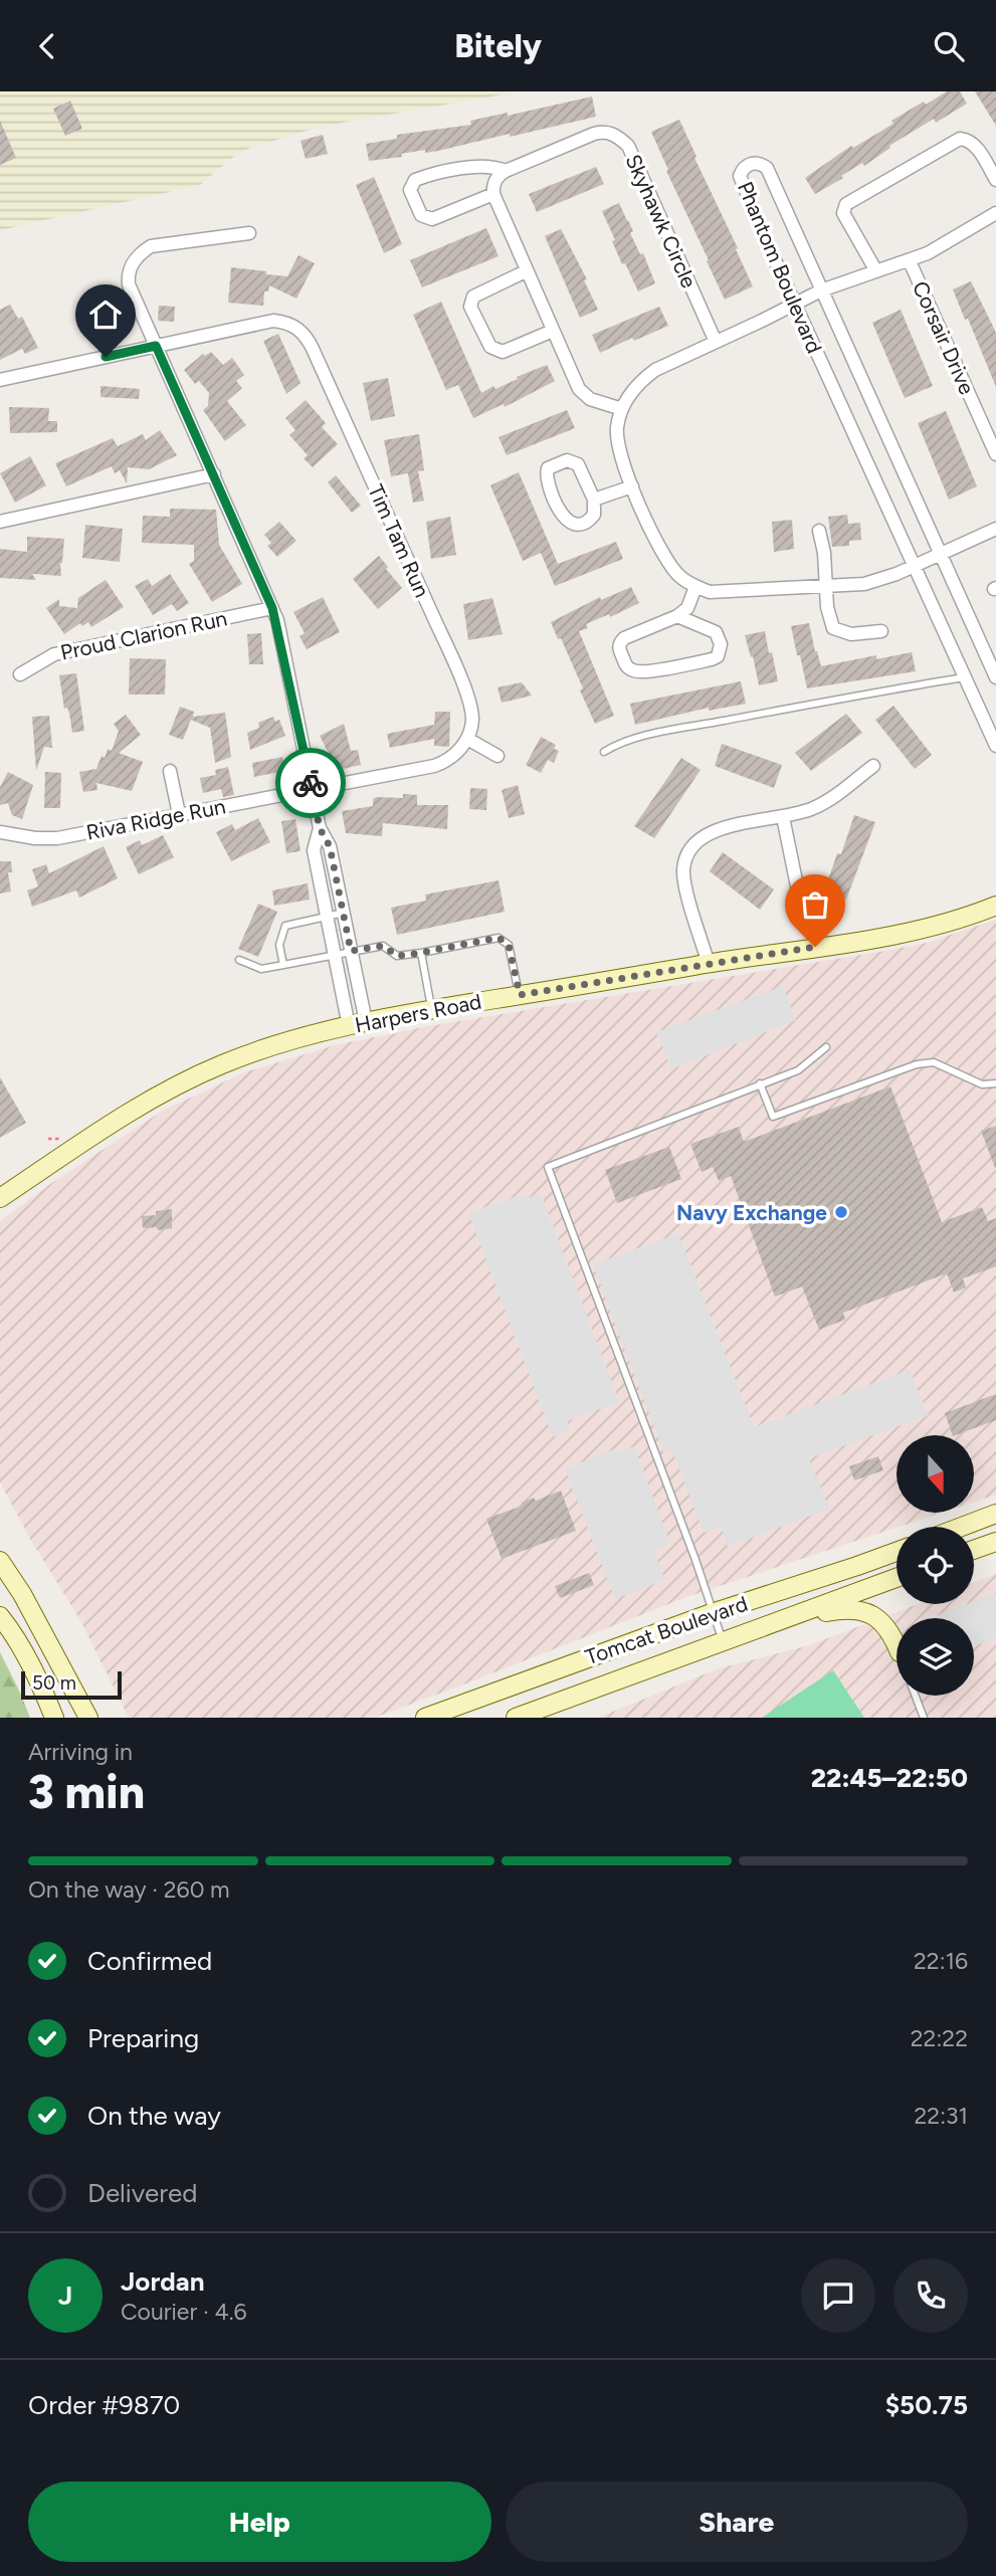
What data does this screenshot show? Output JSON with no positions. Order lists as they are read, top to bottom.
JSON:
{
  "streets": {
    "main road": ["Harpers Road", "Tomcat Boulevard"],
    "street": [
      "Skyhawk Circle",
      "Phantom Boulevard",
      "Corsair Drive",
      "Tim Tam Run",
      "Proud Clarion Run",
      "Riva Ridge Run"
    ]
  },
  "places": ["Navy Exchange"],
  "scale_bar": "50 m",
  "north": "bottom",
  "page": {
    "header": "Bitely",
    "scale": "50 m",
    "heading": ["3 min", "Arriving in", "22:45–22:50"],
    "panel": [
      "Jordan",
      "Courier · 4.6",
      "Order #9870",
      "$50.75"
    ],
    "bar": "On the way · 260 m",
    "list": [
      ["Confirmed", "22:16"],
      ["Preparing", "22:22"],
      ["On the way", "22:31"],
      "Delivered"
    ],
    "round": "J",
    "buttons": ["Help", "Share"]
  }
}
